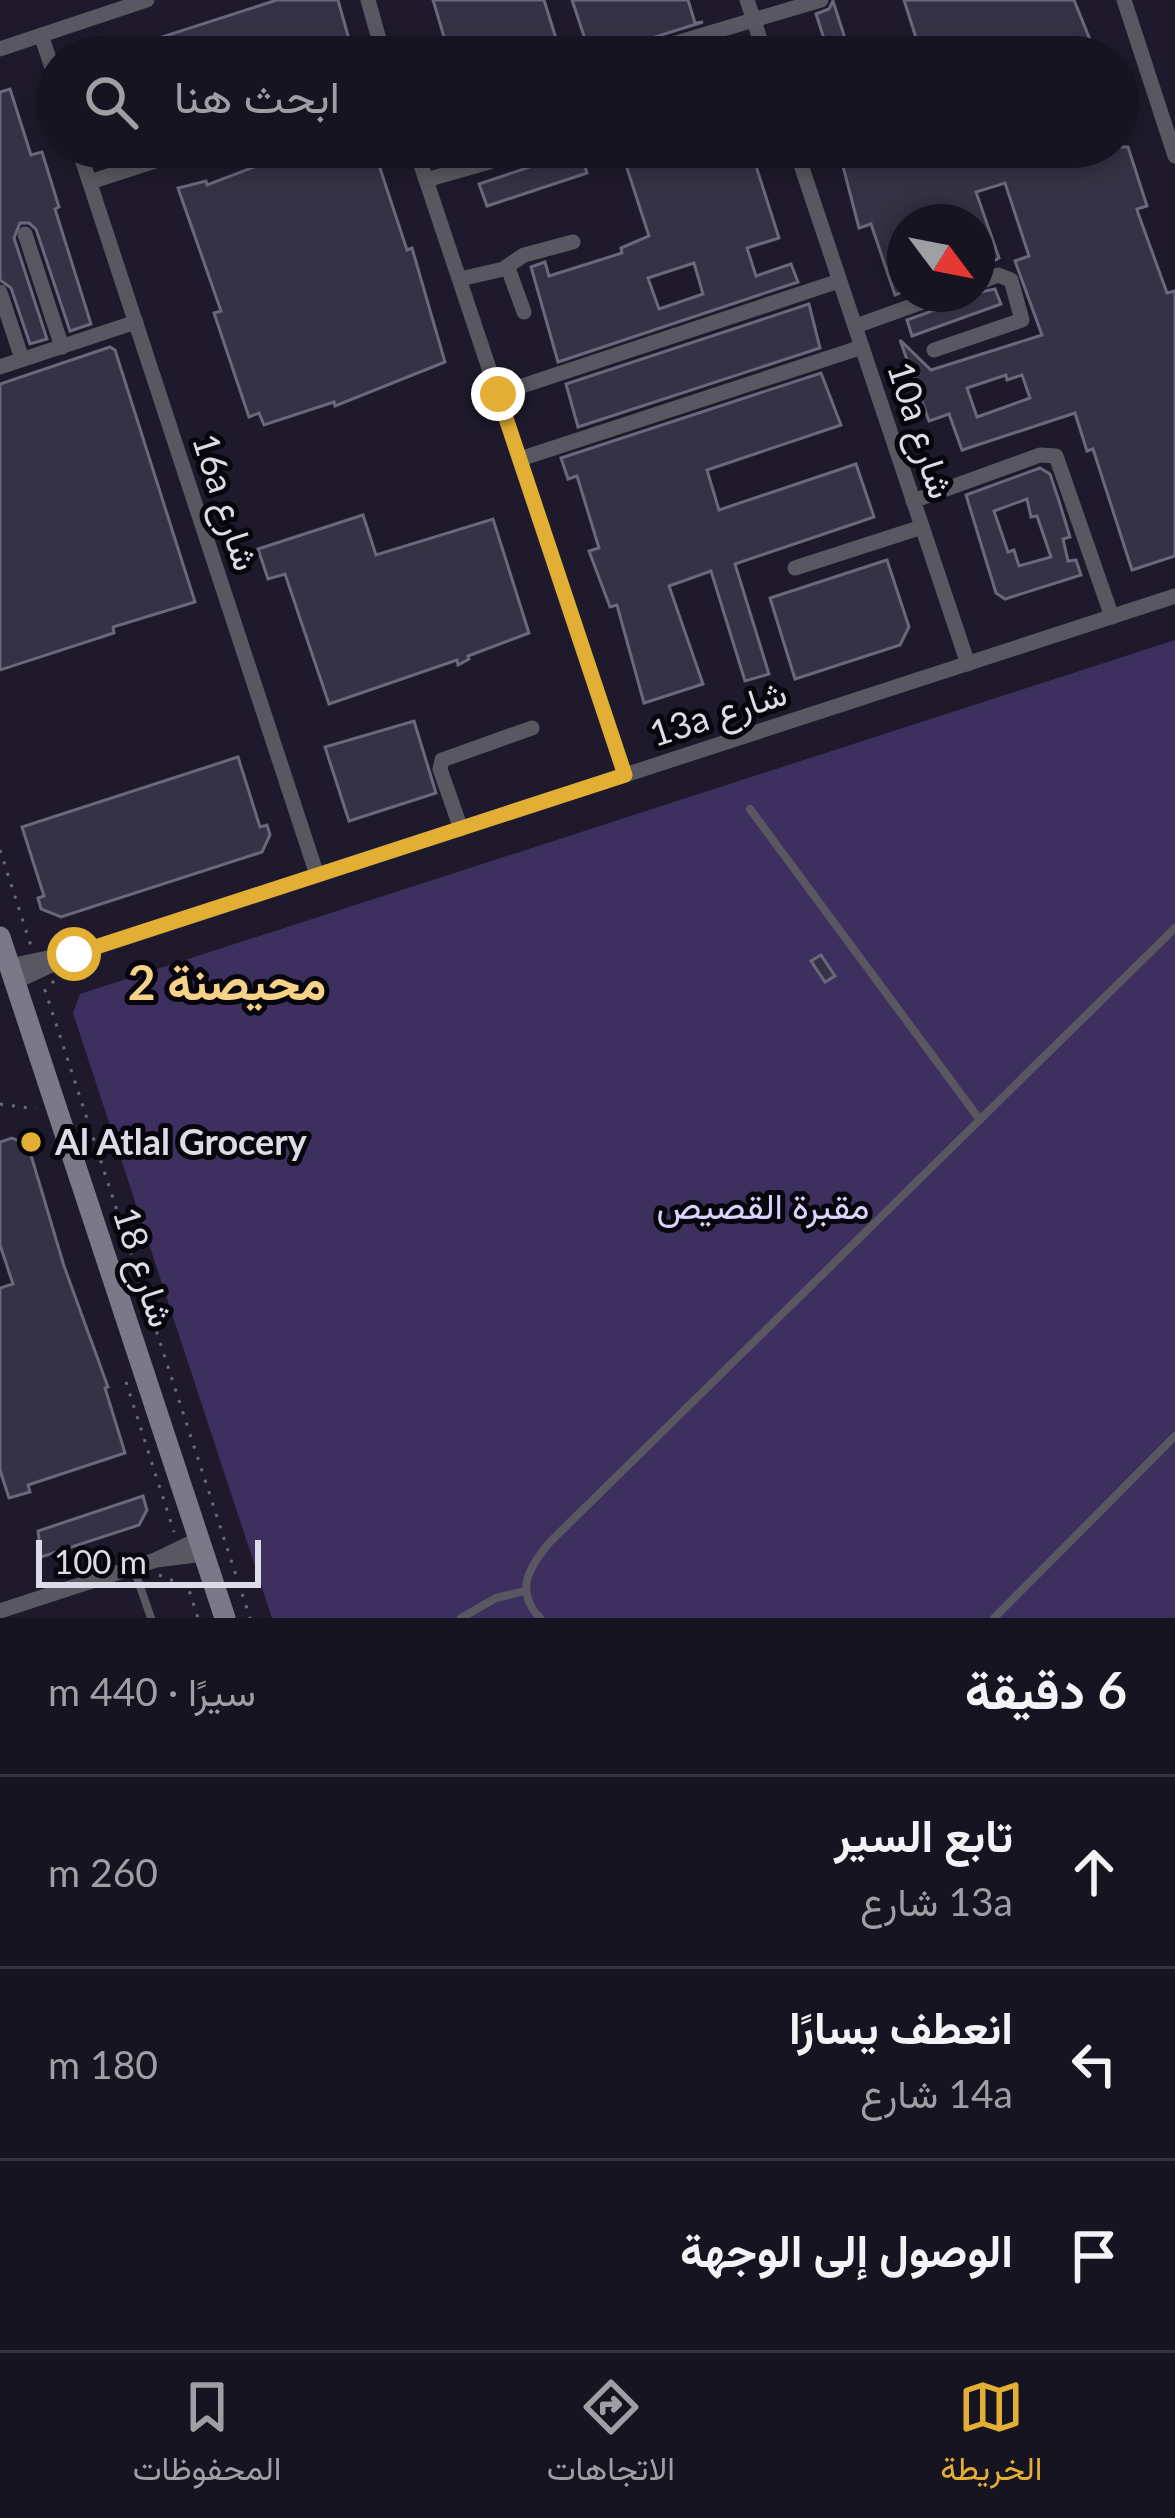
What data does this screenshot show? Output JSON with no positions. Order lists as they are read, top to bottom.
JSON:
{
  "streets": {
    "street": [
      "10a شارع",
      "16a شارع",
      "13a شارع",
      "شارع 18"
    ]
  },
  "crossings": [
    ["10a شارع", "13a شارع"],
    ["16a شارع", "13a شارع"],
    ["13a شارع", "شارع 18"]
  ],
  "districts": ["محيصنة 2"],
  "parks": ["مقبرة القصيص"],
  "places": ["Al Atlal Grocery"],
  "scale_bar": "100 m",
  "north": "bottom right",
  "page": {
    "search": "ابحث هنا",
    "scale": "100 m",
    "heading": ["6 دقيقة", "سيرًا · 440 m"],
    "list": [
      ["تابع السير", "13a شارع", "260 m"],
      ["انعطف يسارًا", "14a شارع", "180 m"],
      "الوصول إلى الوجهة"
    ],
    "nav": ["الخريطة", "الاتجاهات", "المحفوظات"]
  }
}
